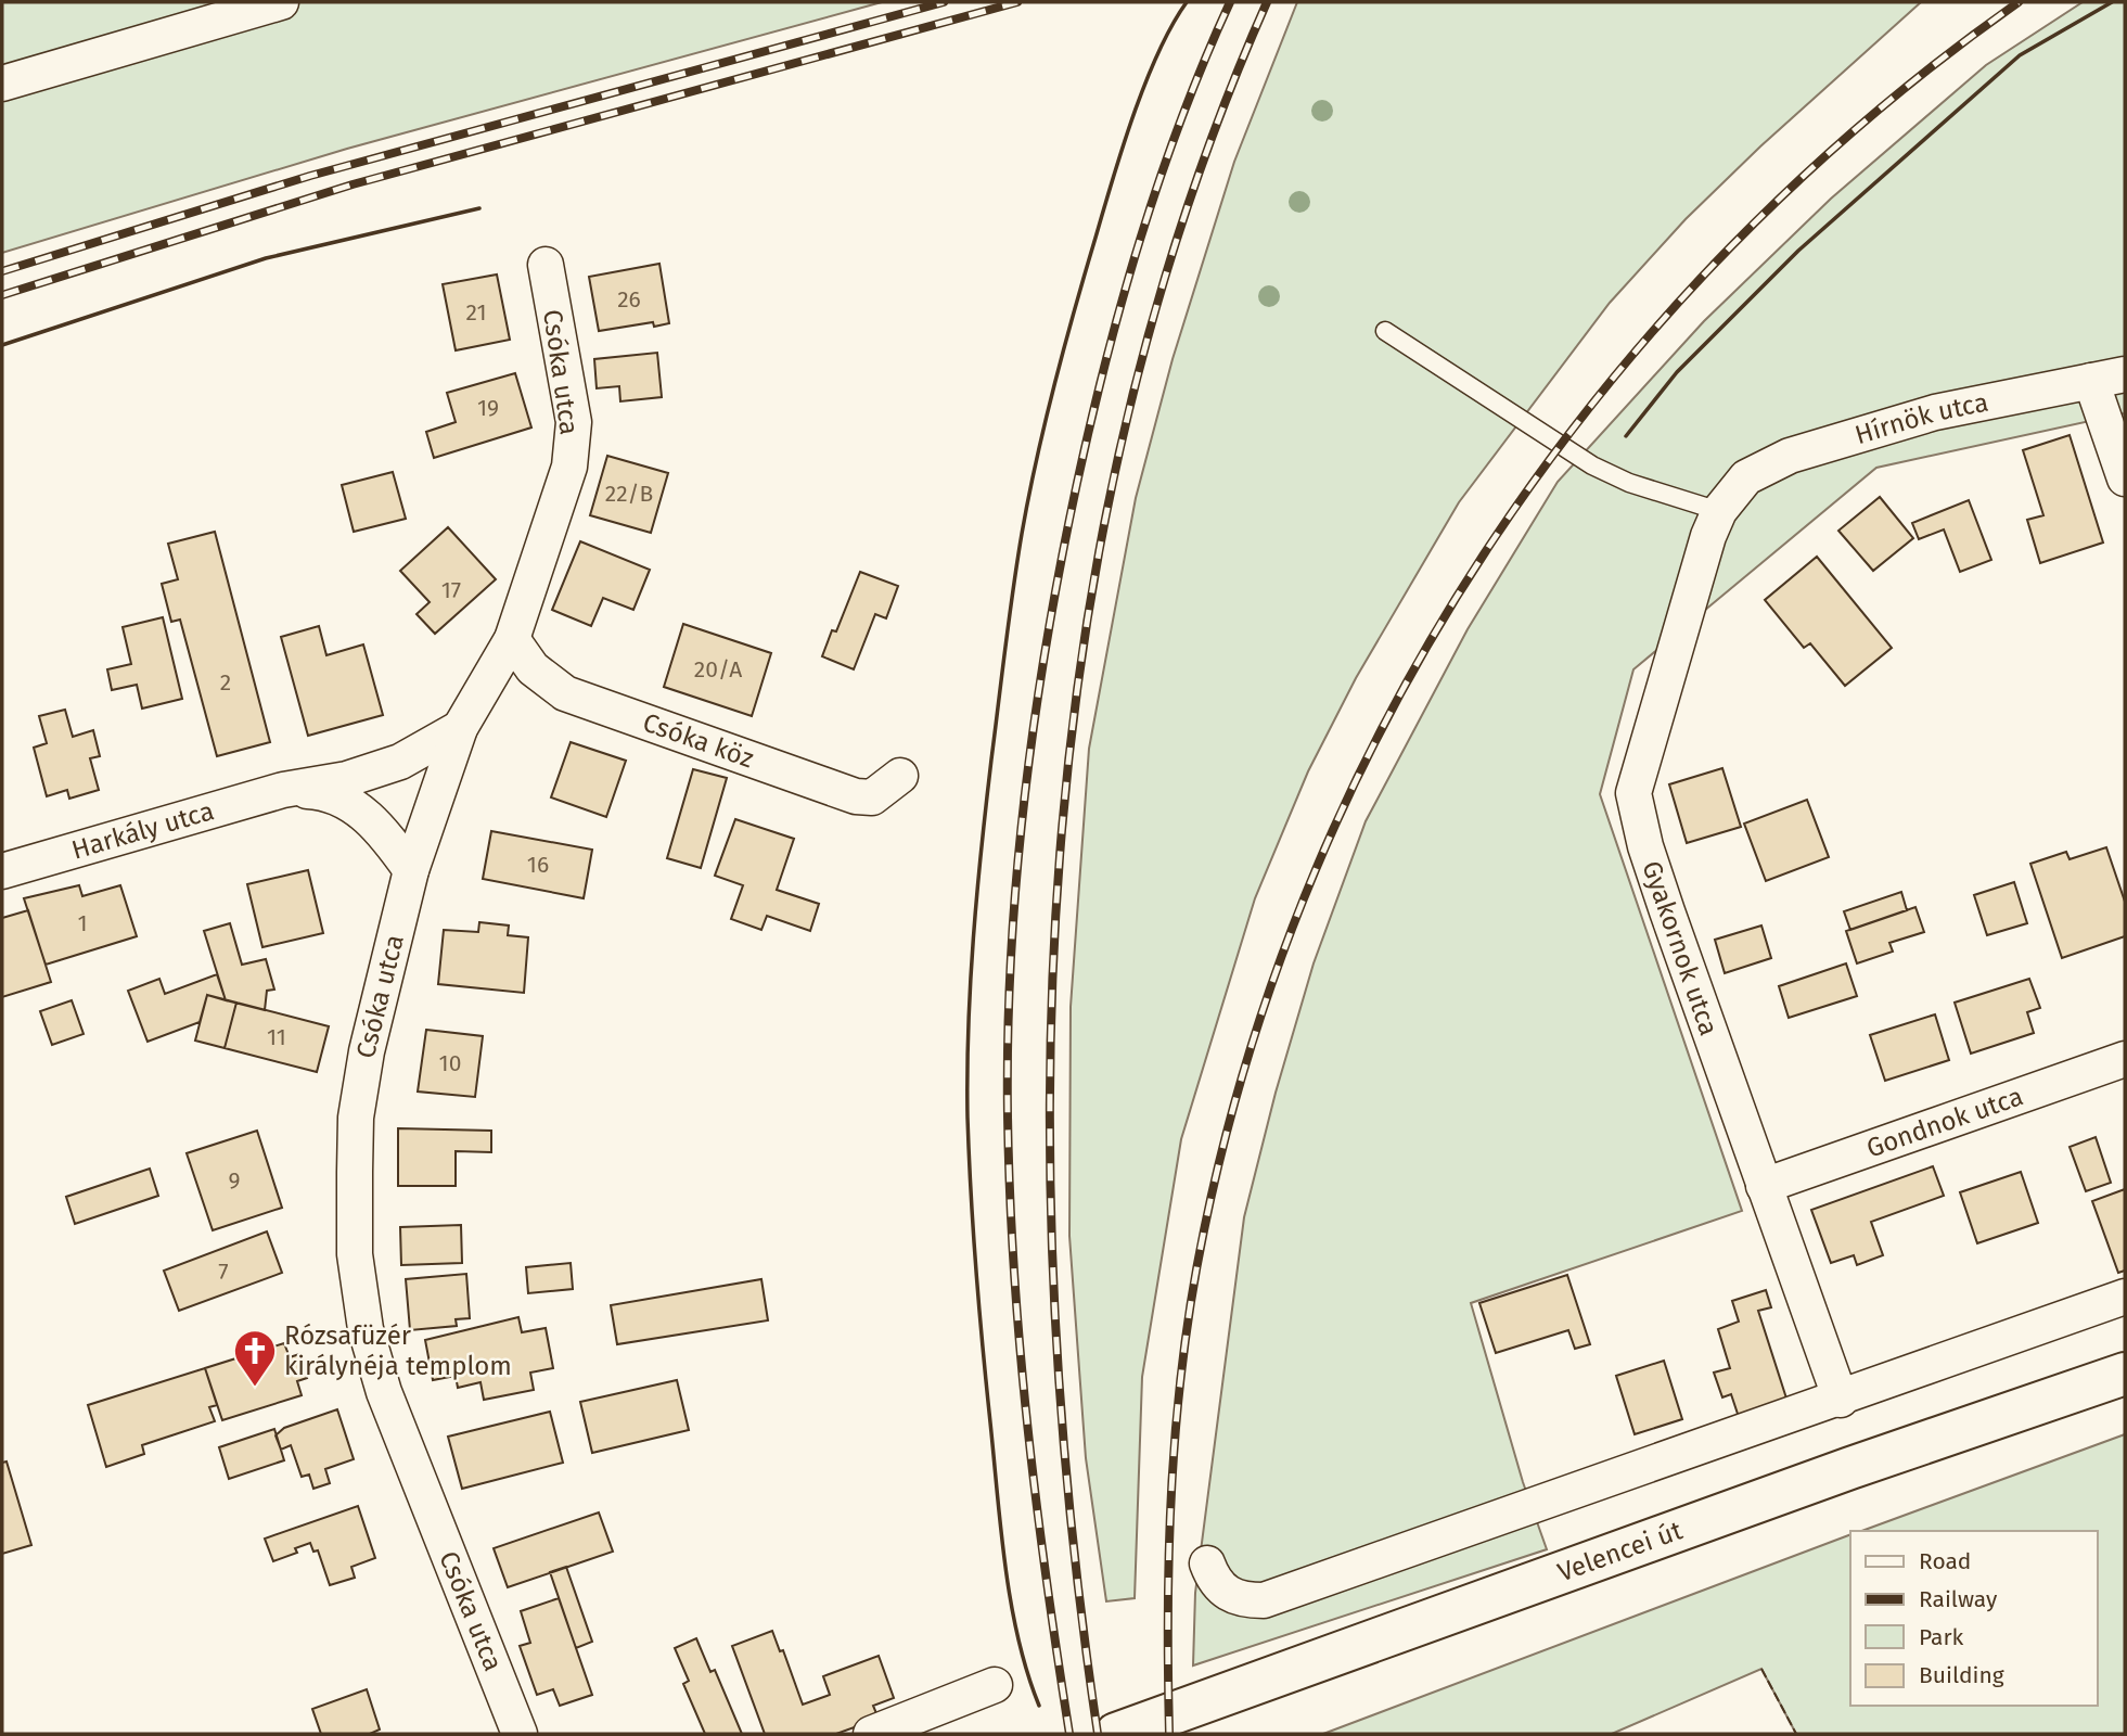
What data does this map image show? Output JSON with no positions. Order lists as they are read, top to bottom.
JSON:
{
  "streets": {
    "main road": ["Velencei út"],
    "street": [
      "Csóka utca",
      "Hírnök utca",
      "Csóka köz",
      "Harkály utca",
      "Gyakornok utca",
      "Gondnok utca"
    ]
  },
  "crossings": [
    ["Csóka utca", "Csóka köz"],
    ["Csóka utca", "Harkály utca"],
    ["Hírnök utca", "Gyakornok utca"],
    ["Gyakornok utca", "Gondnok utca"]
  ],
  "places": {
    "church": ["Rózsafüzér királynéja templom"]
  },
  "house_numbers": [
    "26",
    "21",
    "19",
    "22/B",
    "17",
    "20/A",
    "2",
    "16",
    "1",
    "11",
    "10",
    "9",
    "7"
  ],
  "legend": [
    "Road",
    "Railway",
    "Park",
    "Building"
  ]
}
